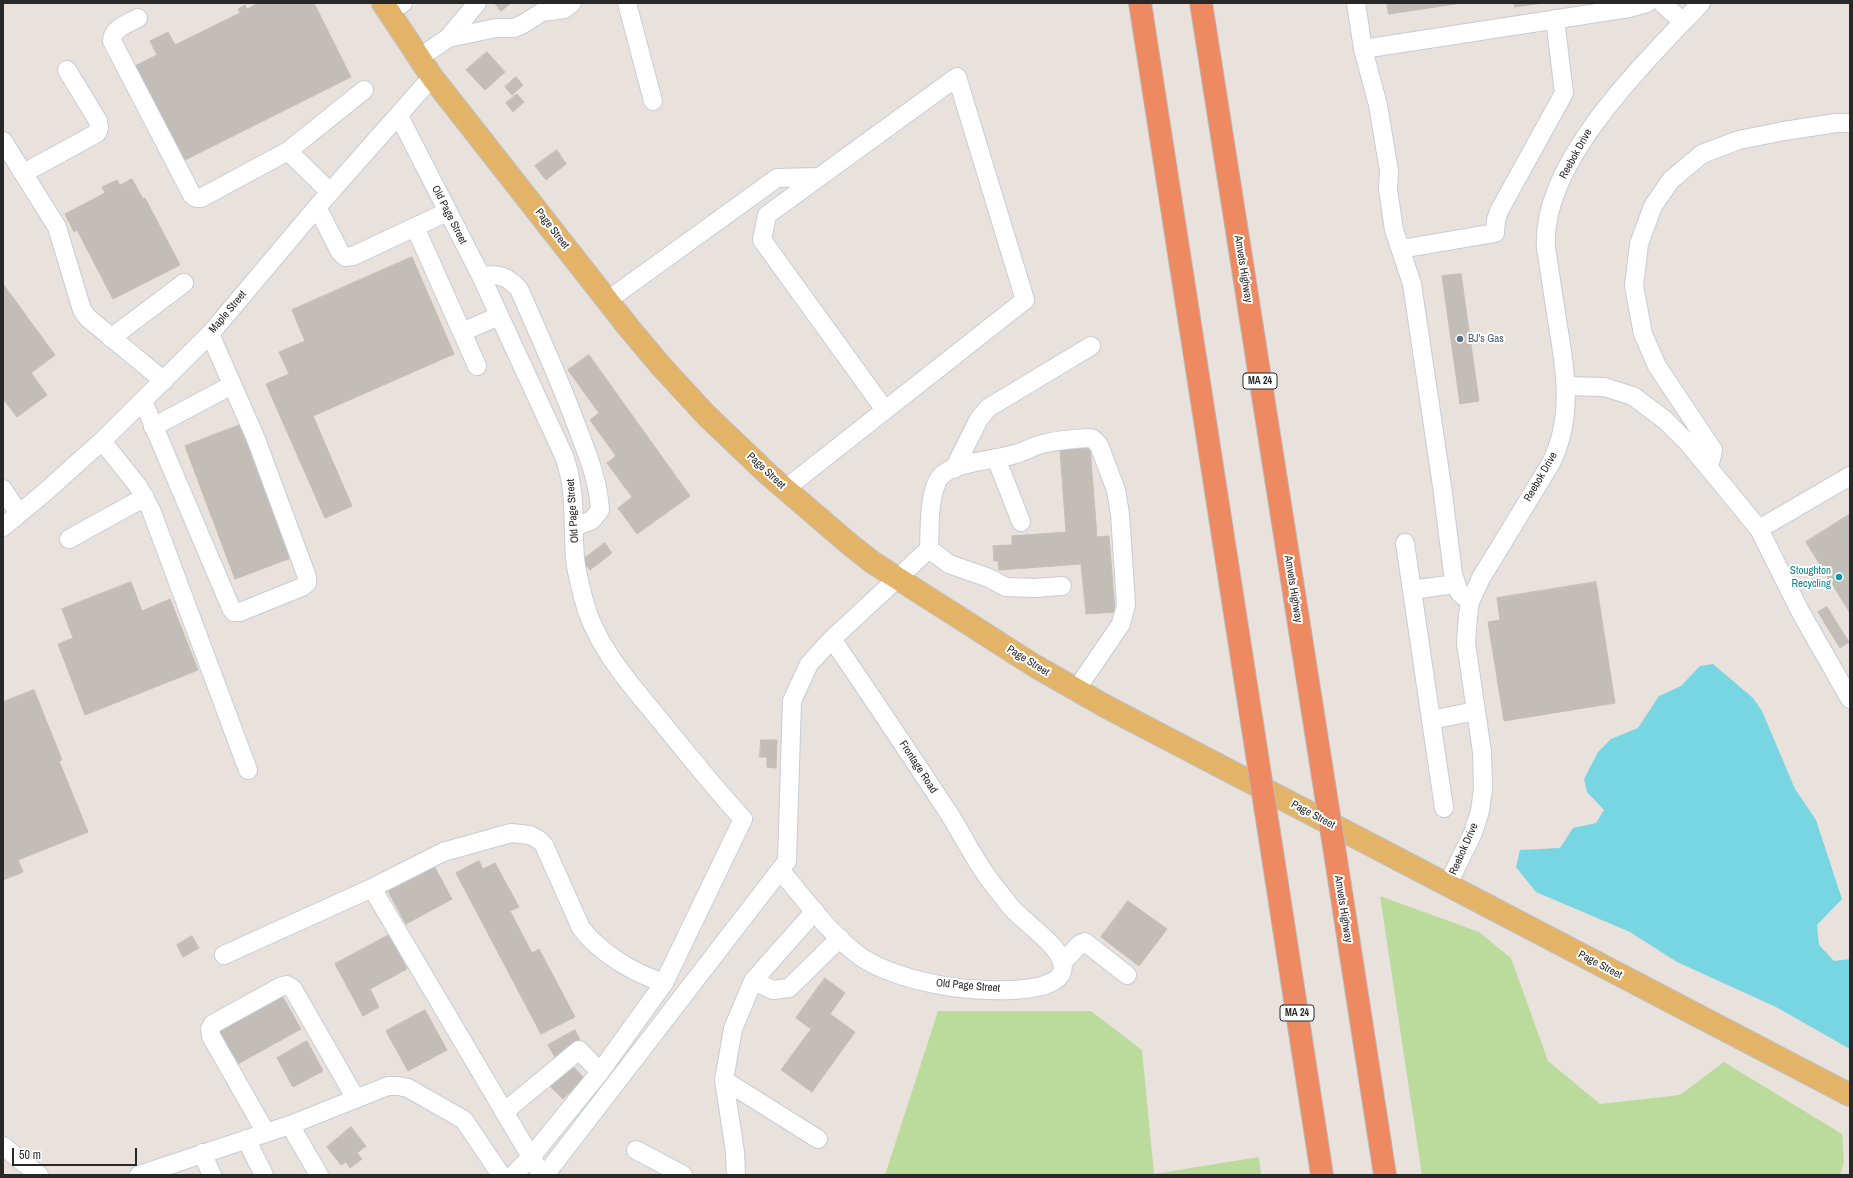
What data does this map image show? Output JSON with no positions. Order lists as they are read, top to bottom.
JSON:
{
  "streets": {
    "highway": ["Amvets Highway", "MA 24"],
    "main road": ["Page Street"],
    "street": [
      "Reebok Drive",
      "Old Page Street",
      "Maple Street",
      "Frontage Road"
    ]
  },
  "crossings": [
    ["Reebok Drive", "Page Street"],
    ["Old Page Street", "Maple Street"],
    ["Old Page Street", "Frontage Road"],
    ["Page Street", "Maple Street"]
  ],
  "places": ["BJ's Gas", "Stoughton Recycling"],
  "scale_bar": "50 m"
}
